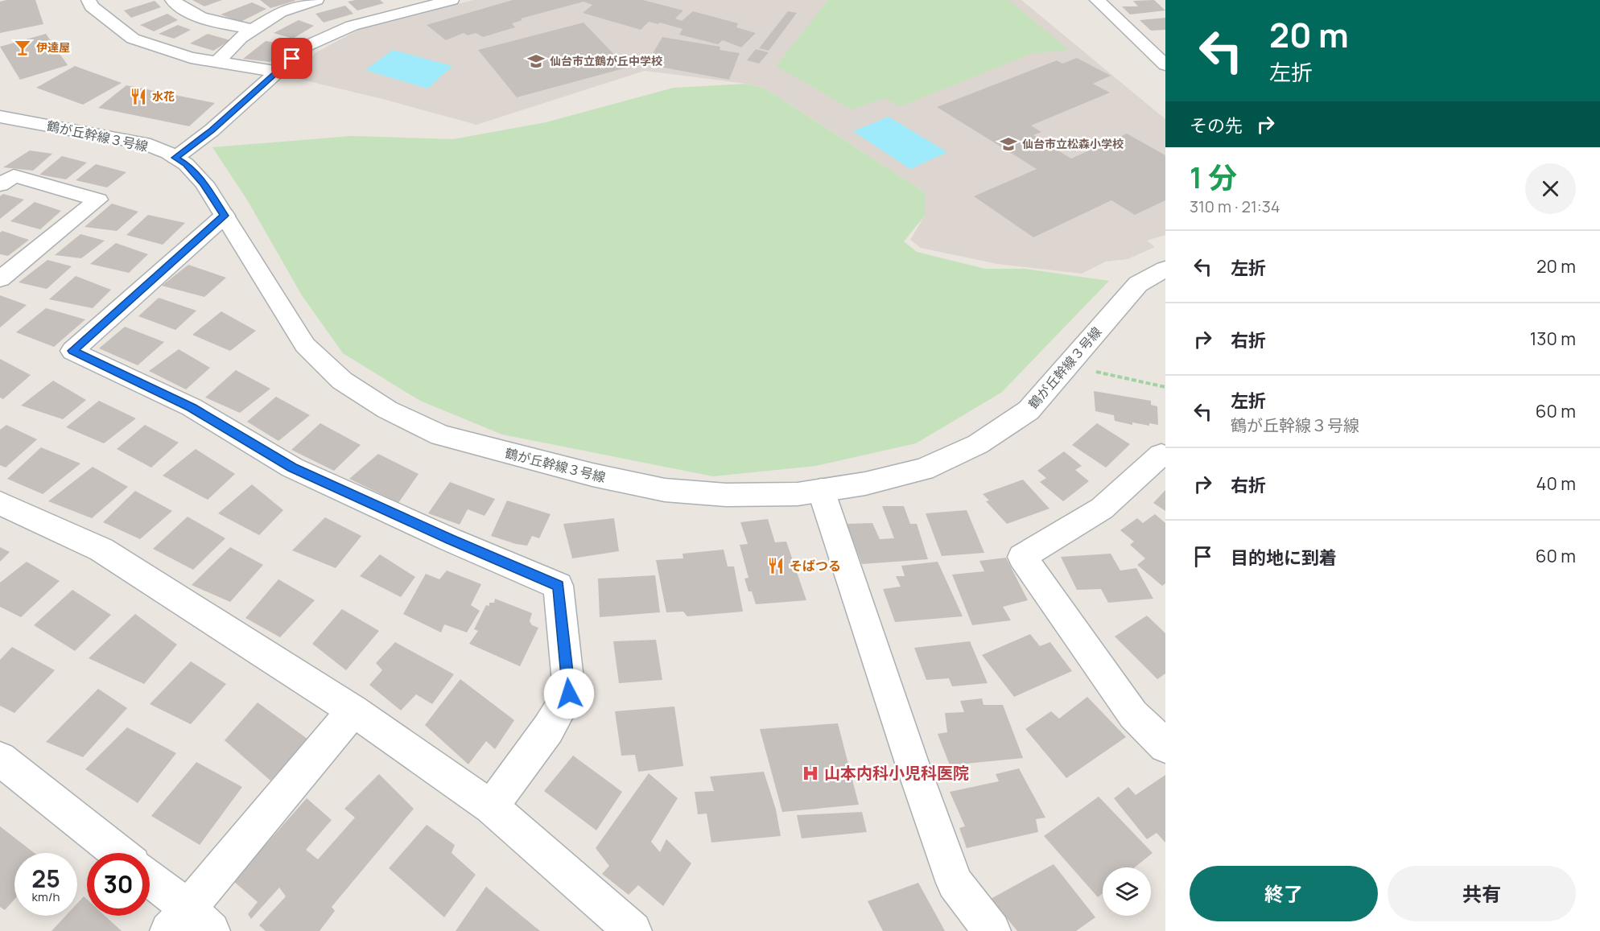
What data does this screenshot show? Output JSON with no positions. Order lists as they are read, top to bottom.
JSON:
{
  "streets": {
    "street": ["鶴が丘幹線３号線"]
  },
  "places": {
    "bar": ["伊達屋"],
    "school or university": ["仙台市立鶴が丘中学校", "仙台市立松森小学校"],
    "restaurant": ["水花", "そばつる"],
    "hospital": ["山本内科小児科医院"]
  },
  "page": {
    "turn": ["20 m", "左折"],
    "then": "その先",
    "heading": ["1 分", "310 m · 21:34"],
    "list": [
      {
        "name": "左折",
        "value": "20 m"
      },
      {
        "name": "右折",
        "value": "130 m"
      },
      {
        "name": "左折",
        "note": "鶴が丘幹線３号線",
        "value": "60 m"
      },
      {
        "name": "右折",
        "value": "40 m"
      },
      {
        "name": "目的地に到着",
        "value": "60 m"
      }
    ],
    "speed": "25 km/h",
    "limit": "30",
    "buttons": ["終了", "共有"]
  }
}
